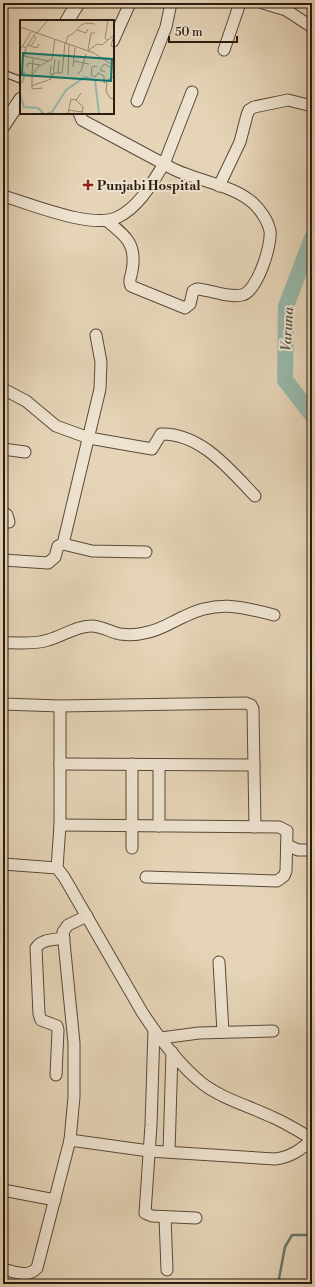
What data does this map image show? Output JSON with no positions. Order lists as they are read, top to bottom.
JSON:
{
  "water": ["Varuna"],
  "places": {
    "health": ["Punjabi Hospital"]
  },
  "scale_bar": "50 m"
}
